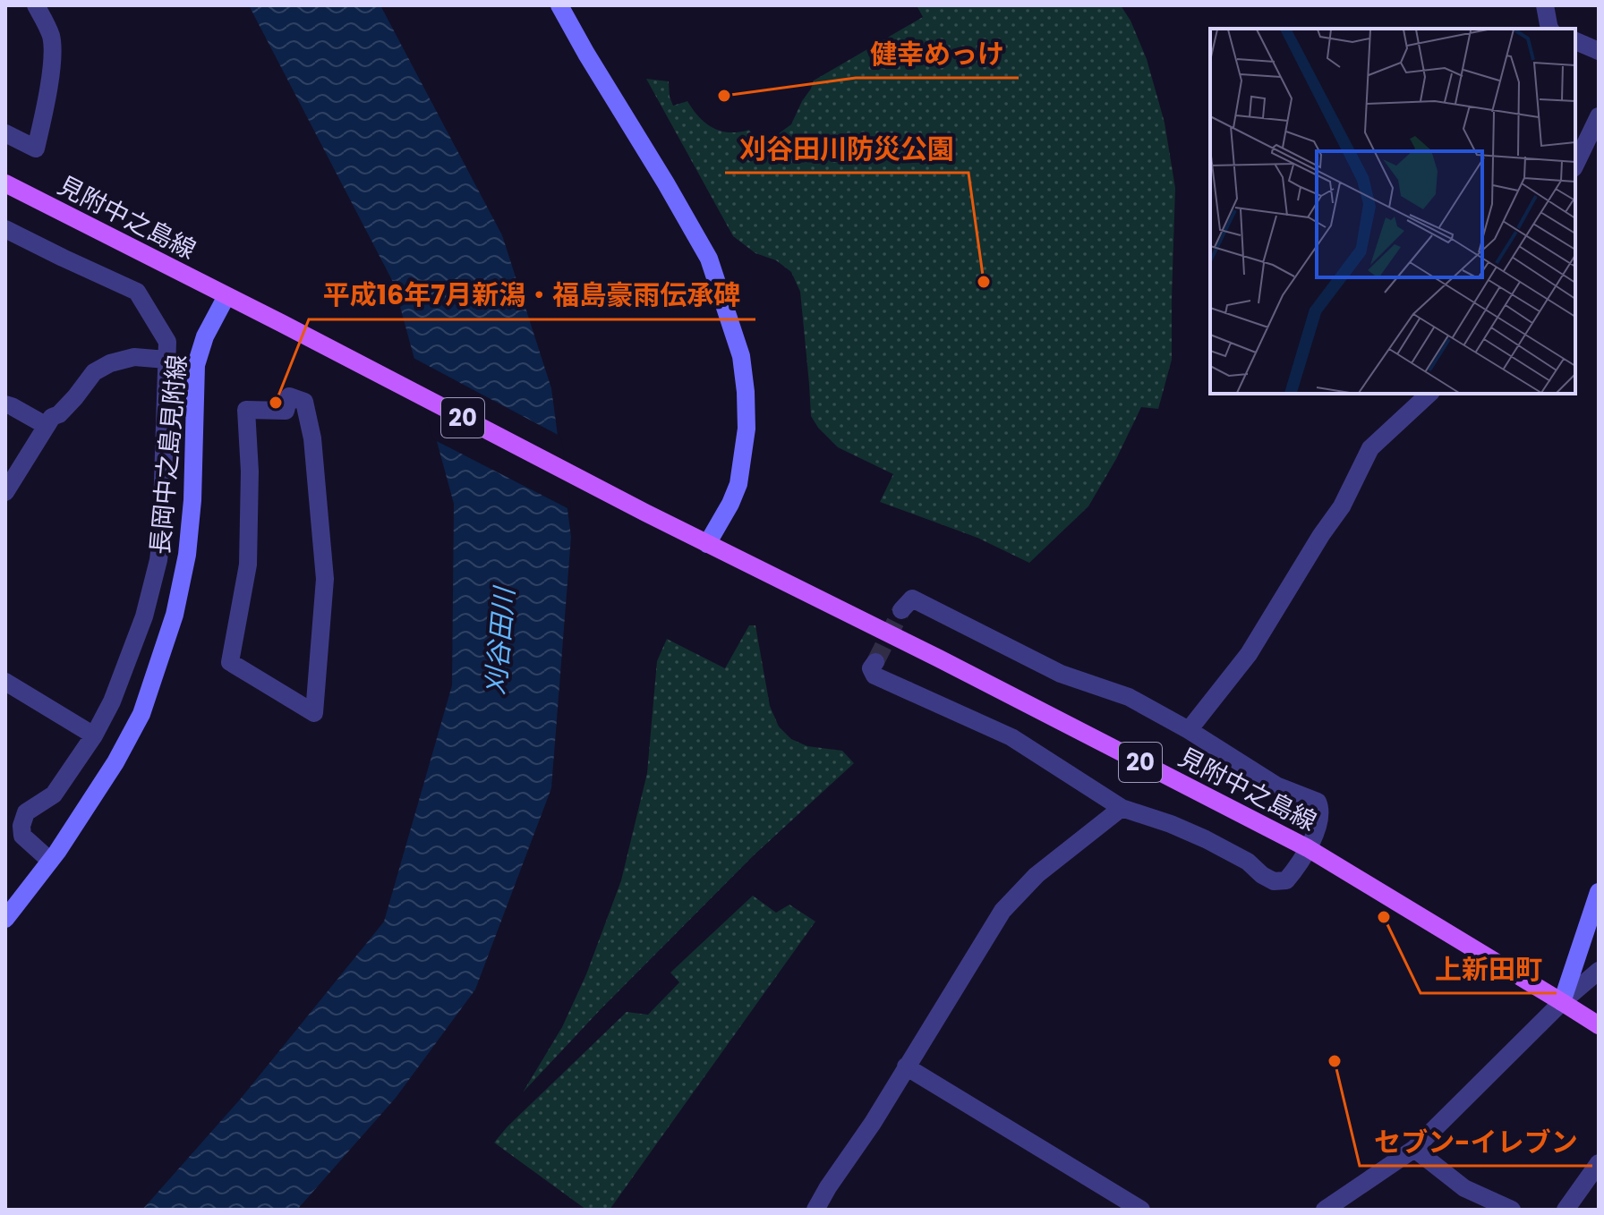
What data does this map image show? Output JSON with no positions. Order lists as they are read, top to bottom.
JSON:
{
  "streets": {
    "main road": ["見附中之島線", "20", "長岡中之島見附線"]
  },
  "crossings": [
    ["見附中之島線", "20"],
    ["見附中之島線", "長岡中之島見附線"],
    ["20", "長岡中之島見附線"]
  ],
  "water": ["刈谷田川"],
  "places": [
    "健幸めっけ",
    "刈谷田川防災公園",
    "平成16年7月新潟・福島豪雨伝承碑",
    "上新田町",
    "セブン-イレブン"
  ]
}
